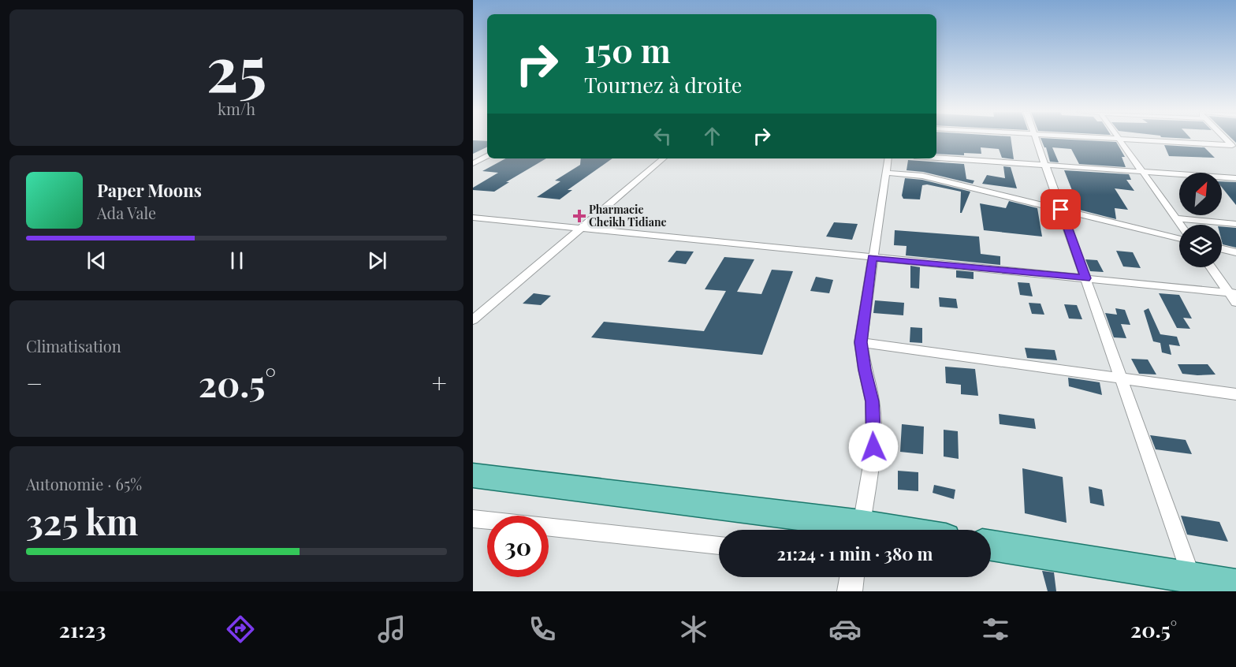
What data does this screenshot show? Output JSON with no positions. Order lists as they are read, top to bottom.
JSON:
{
  "places": {
    "health": ["Pharmacie Cheikh Tidiane"]
  },
  "north": "top right",
  "page": {
    "tile": [
      ["25", "km/h"],
      "Climatisation",
      ["Autonomie · 65%", "325 km"]
    ],
    "turn": ["150 m", "Tournez à droite"],
    "song": ["Paper Moons", "Ada Vale"],
    "heat": ["−", "20.5°", "+"],
    "limit": "30",
    "trip": "21:24 · 1 min · 380 m",
    "tabs": ["21:23", "20.5°"]
  }
}
